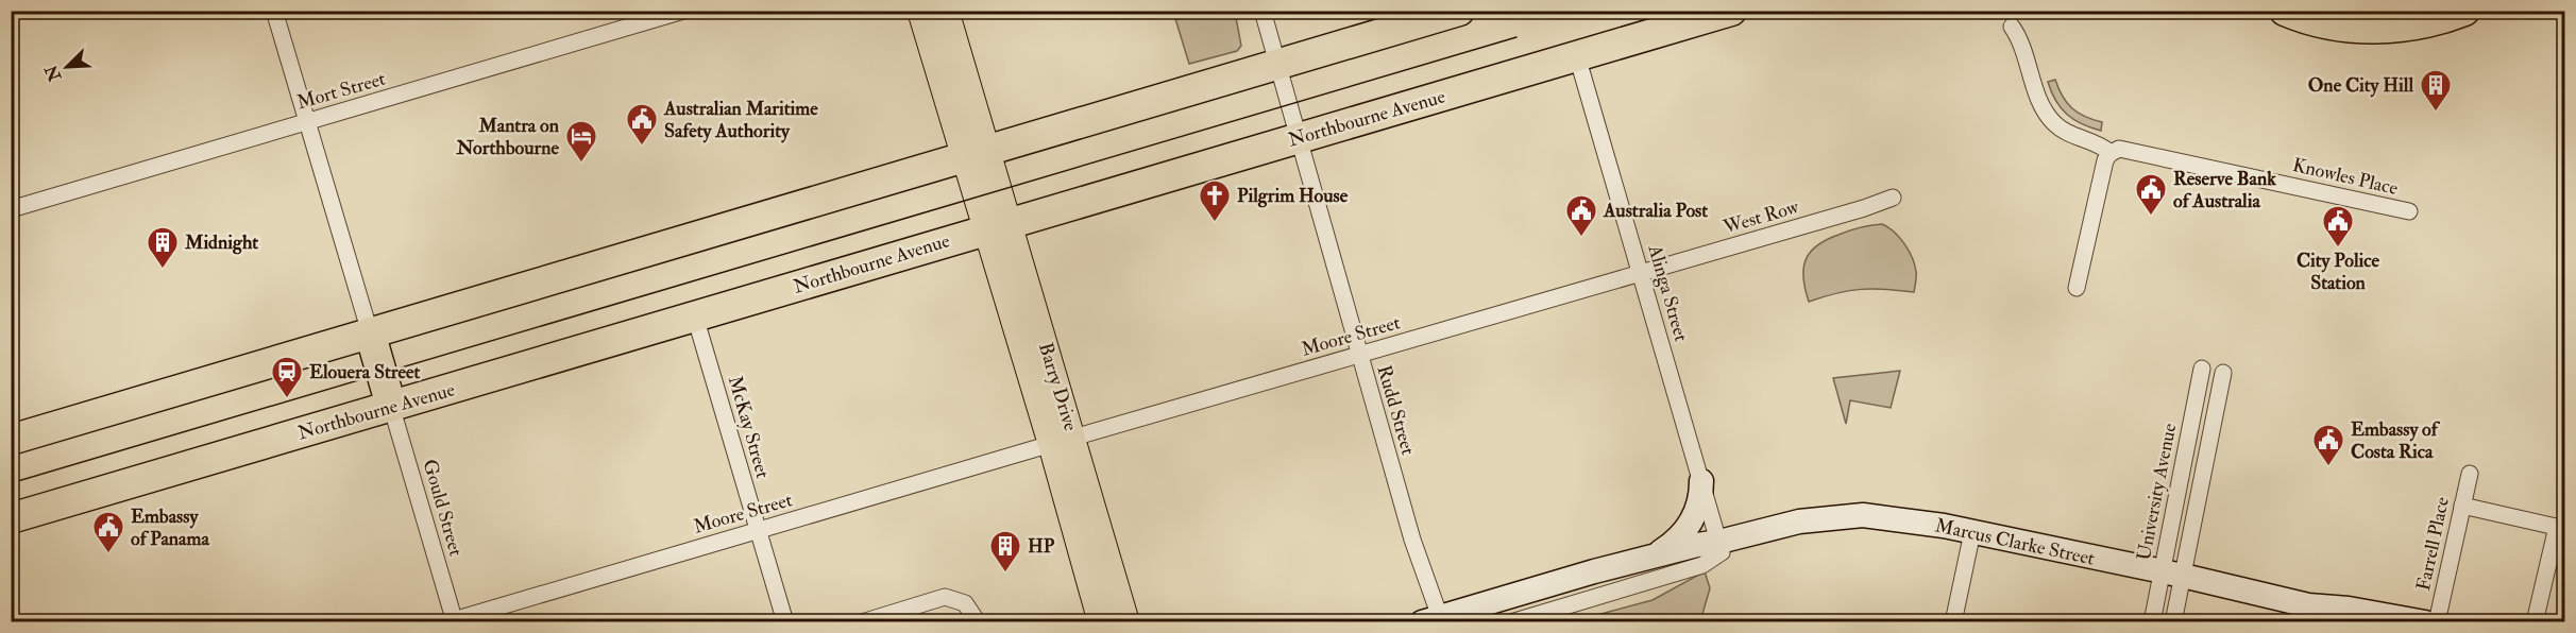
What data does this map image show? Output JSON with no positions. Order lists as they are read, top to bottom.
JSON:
{
  "streets": {
    "highway": ["Northbourne Avenue"],
    "main road": ["Barry Drive"],
    "street": [
      "Mort Street",
      "Knowles Place",
      "West Row",
      "Alinga Street",
      "Moore Street",
      "Rudd Street",
      "McKay Street",
      "University Avenue",
      "Gould Street",
      "Marcus Clarke Street",
      "Farrell Place"
    ]
  },
  "crossings": [
    ["Northbourne Avenue", "Alinga Street"],
    ["Northbourne Avenue", "Barry Drive"],
    ["Northbourne Avenue", "Rudd Street"],
    ["Northbourne Avenue", "McKay Street"],
    ["Northbourne Avenue", "Gould Street"],
    ["West Row", "Alinga Street"],
    ["West Row", "Moore Street"],
    ["Alinga Street", "Moore Street"],
    ["Alinga Street", "Marcus Clarke Street"],
    ["Moore Street", "Barry Drive"],
    ["Moore Street", "Rudd Street"],
    ["Moore Street", "McKay Street"],
    ["Moore Street", "Gould Street"],
    ["Rudd Street", "Marcus Clarke Street"],
    ["University Avenue", "Marcus Clarke Street"]
  ],
  "places": {
    "building": ["One City Hill", "Midnight", "HP"],
    "public building": [
      "Australian Maritime Safety Authority",
      "Reserve Bank of Australia",
      "Australia Post",
      "City Police Station",
      "Embassy of Costa Rica",
      "Embassy of Panama"
    ],
    "hotel": ["Mantra on Northbourne"],
    "church": ["Pilgrim House"],
    "station": ["Elouera Street"]
  },
  "north": "bottom left"
}
